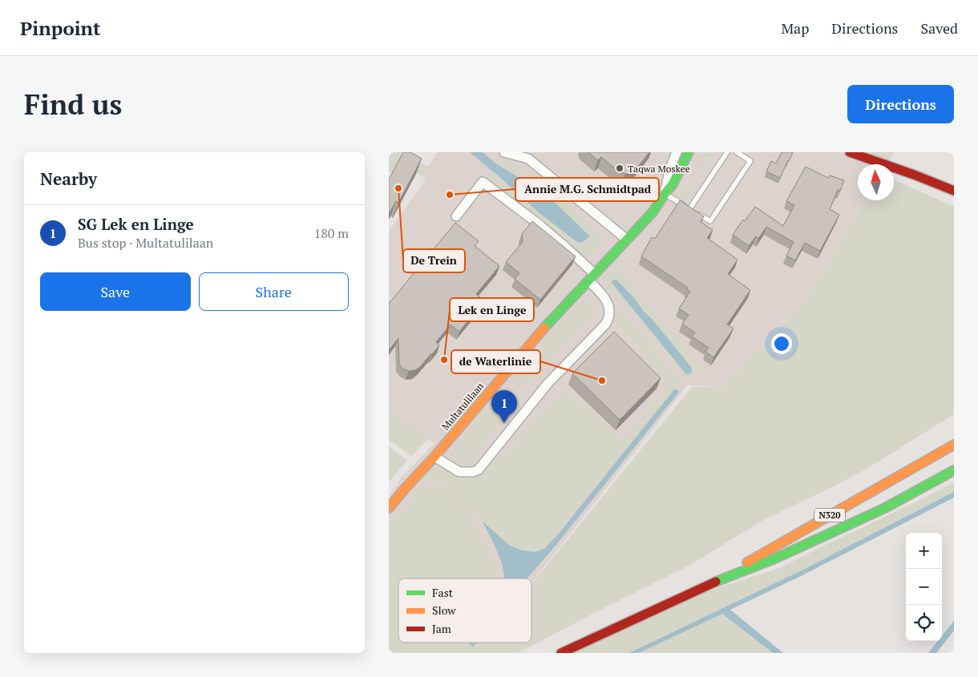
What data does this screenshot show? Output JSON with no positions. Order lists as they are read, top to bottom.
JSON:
{
  "streets": {
    "main road": ["Multatulilaan", "N320"]
  },
  "places": [
    "Taqwa Moskee",
    "De Trein",
    "Annie M.G. Schmidtpad",
    "Lek en Linge",
    "de Waterlinie"
  ],
  "legend": ["Fast", "Slow", "Jam"],
  "north": "top",
  "page": {
    "header": "Pinpoint",
    "nav": ["Map", "Directions", "Saved"],
    "buttons": [
      "Directions",
      ["Save", "Share"]
    ],
    "title": "Find us",
    "heading": "Nearby",
    "list": [
      {
        "mark": "1",
        "name": "SG Lek en Linge",
        "note": "Bus stop · Multatulilaan",
        "value": "180 m"
      }
    ],
    "pins": "1",
    "map_buttons": ["+", "−"]
  }
}
